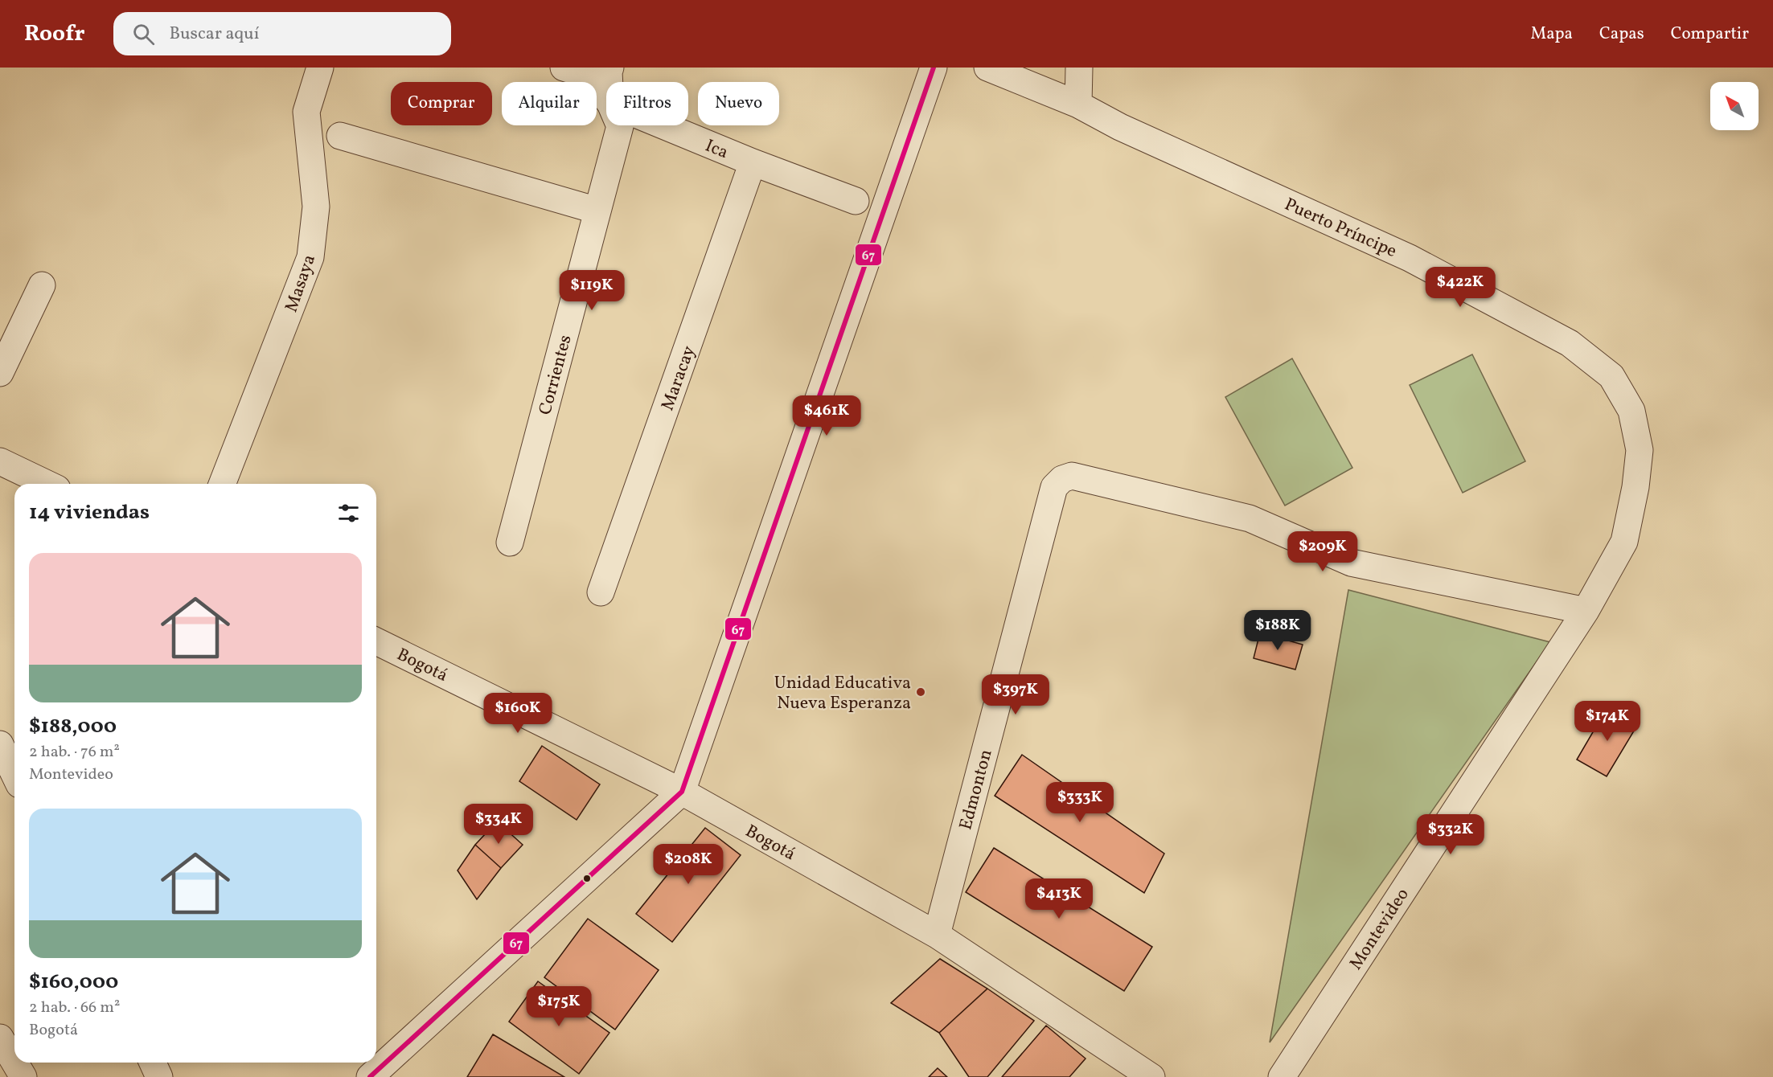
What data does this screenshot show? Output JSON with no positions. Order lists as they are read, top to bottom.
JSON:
{
  "streets": {
    "street": [
      "Ica",
      "Puerto Príncipe",
      "Masaya",
      "Corrientes",
      "Maracay",
      "Bogotá",
      "Edmonton",
      "Montevideo"
    ]
  },
  "crossings": [
    ["Ica", "Maracay"],
    ["Puerto Príncipe", "Edmonton"],
    ["Puerto Príncipe", "Montevideo"],
    ["Bogotá", "Edmonton"],
    ["Edmonton", "Montevideo"]
  ],
  "places": ["Unidad Educativa Nueva Esperanza"],
  "lines": ["transit line 67"],
  "north": "top left",
  "page": {
    "header": "Roofr",
    "search": "Buscar aquí",
    "nav": ["Mapa", "Capas", "Compartir"],
    "chip": [
      "Comprar",
      "Alquilar",
      "Filtros",
      "Nuevo"
    ],
    "price": [
      "$422K",
      "$119K",
      "$461K",
      "$209K",
      "$188K",
      "$397K",
      "$160K",
      "$174K",
      "$333K",
      "$334K",
      "$332K",
      "$208K",
      "$413K",
      "$175K"
    ],
    "heading": "14 viviendas",
    "list": [
      {
        "name": "$188,000",
        "note": "2 hab. · 76 m² · Montevideo"
      },
      {
        "name": "$160,000",
        "note": "2 hab. · 66 m² · Bogotá"
      }
    ]
  }
}
